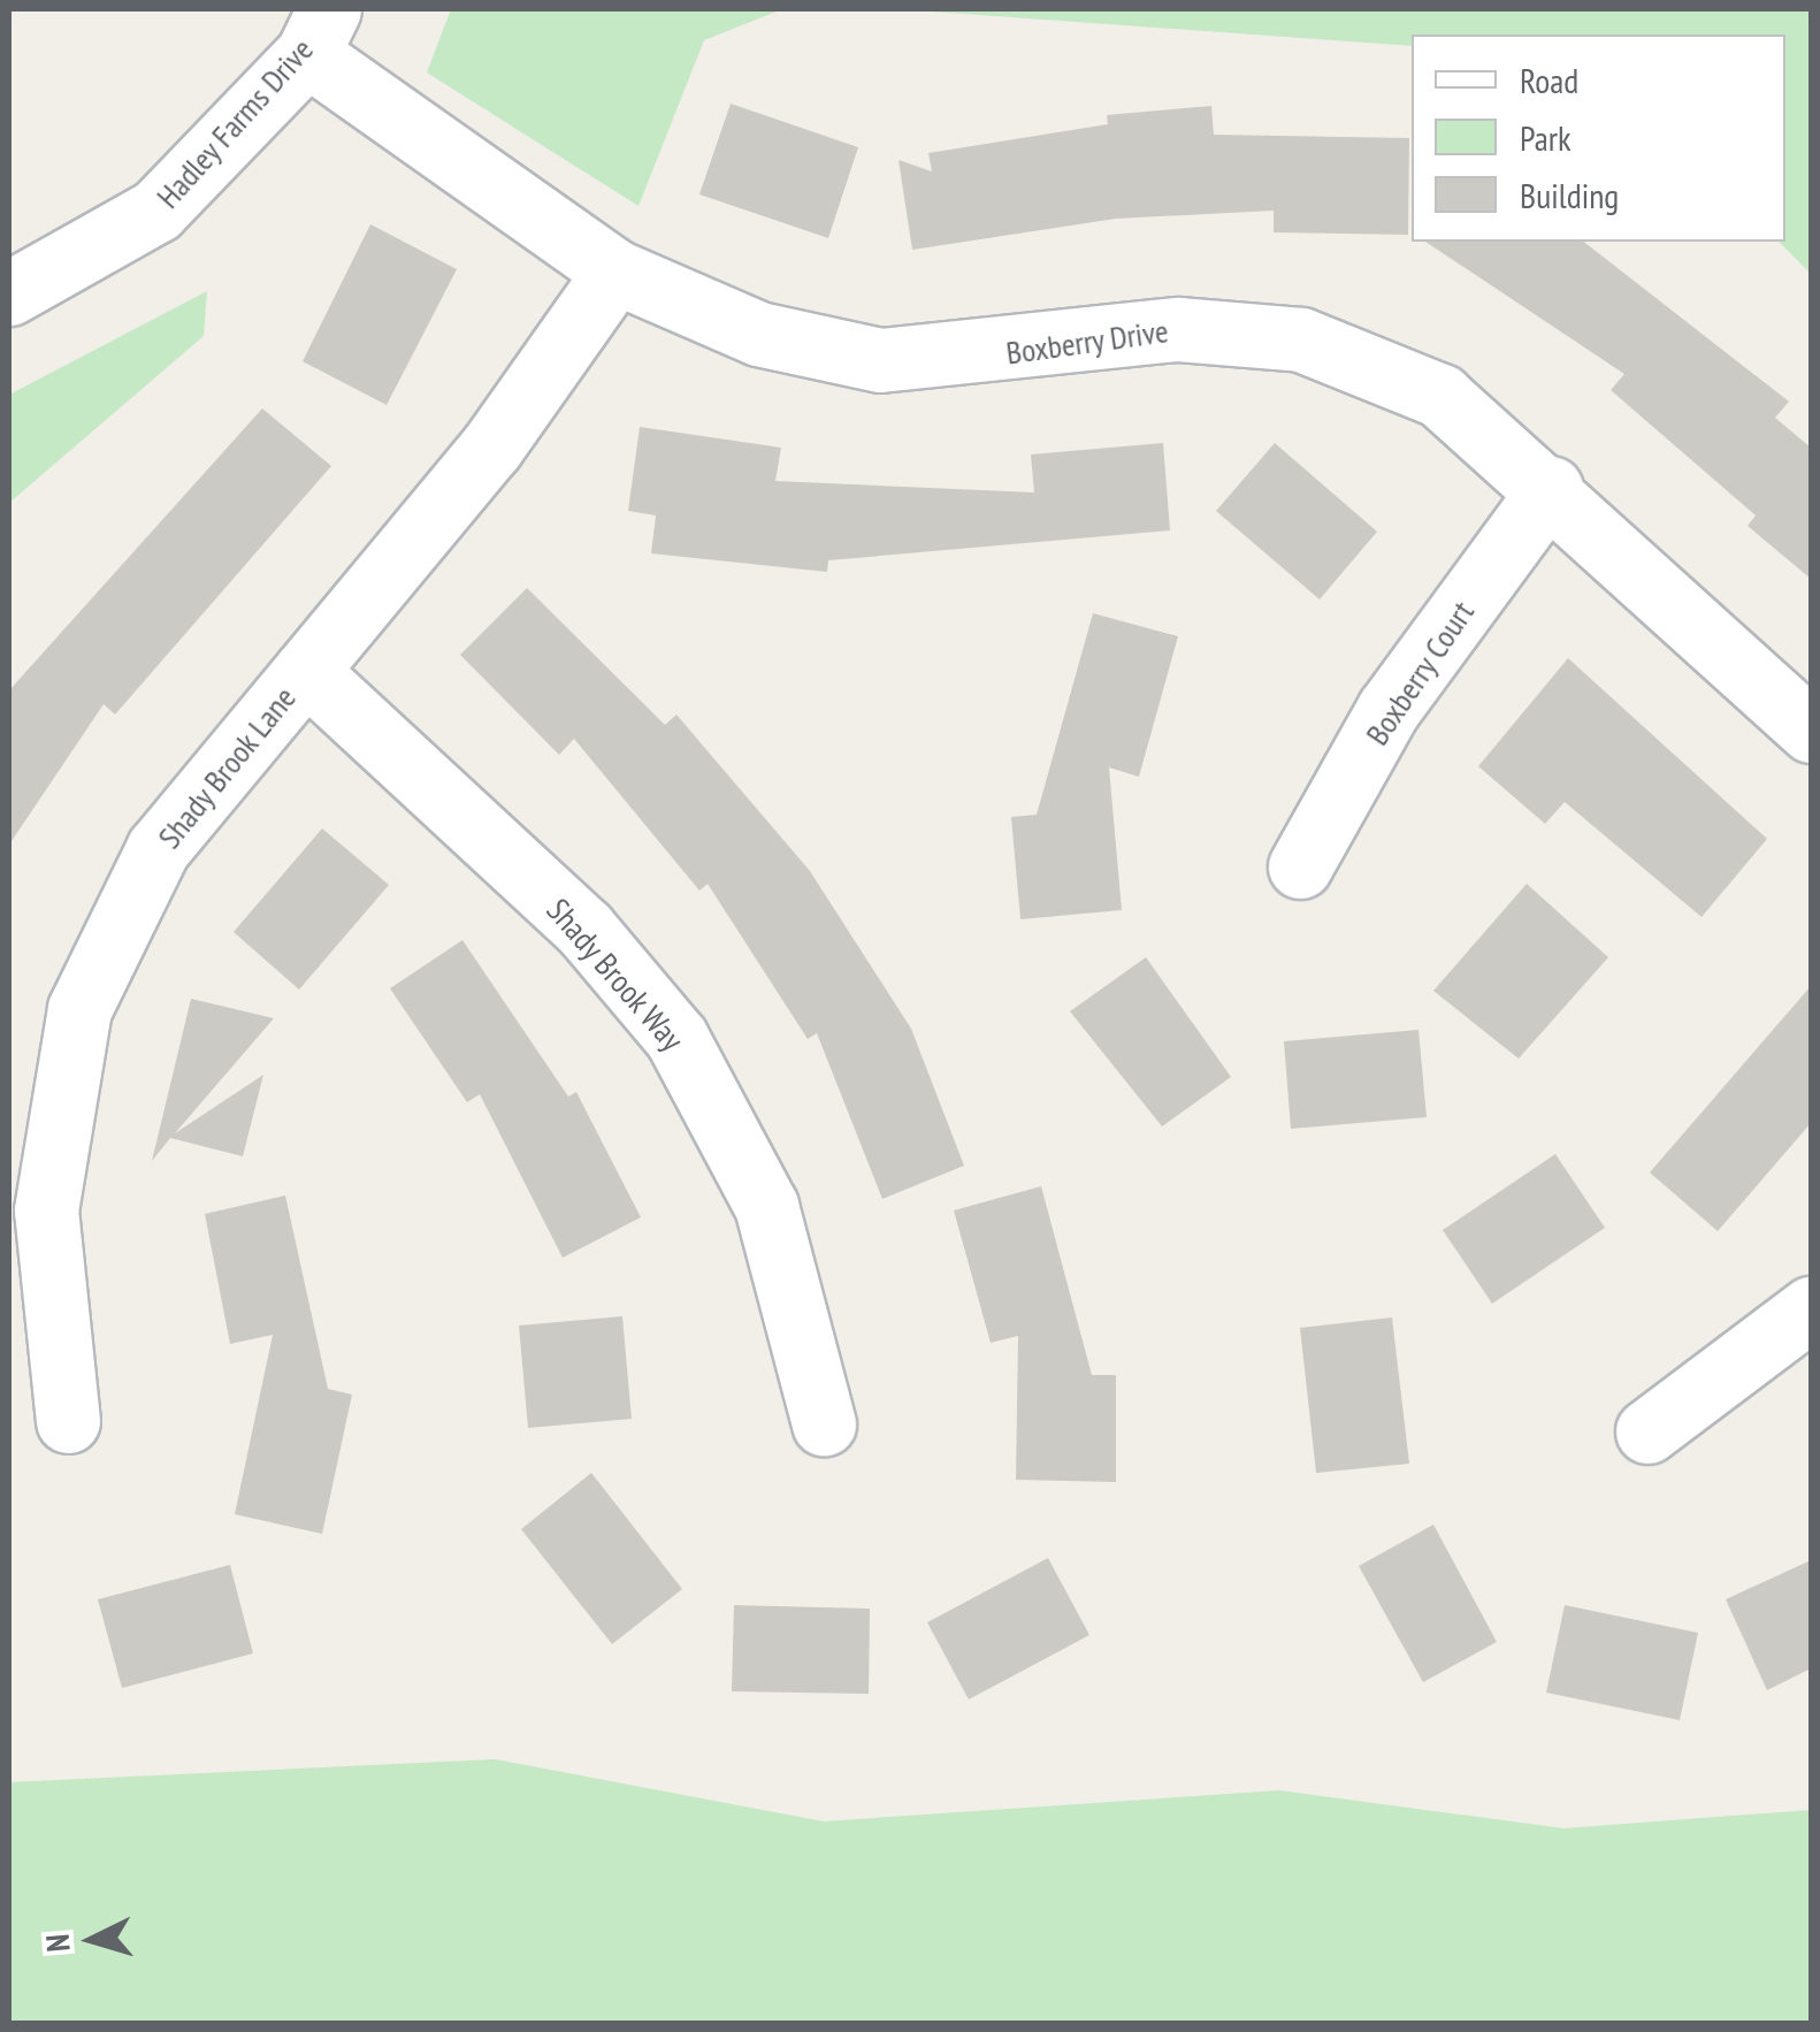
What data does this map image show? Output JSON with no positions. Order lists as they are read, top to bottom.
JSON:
{
  "streets": {
    "street": [
      "Hadley Farms Drive",
      "Boxberry Drive",
      "Boxberry Court",
      "Shady Brook Lane",
      "Shady Brook Way"
    ]
  },
  "crossings": [
    ["Hadley Farms Drive", "Boxberry Drive"],
    ["Boxberry Drive", "Boxberry Court"],
    ["Boxberry Drive", "Shady Brook Lane"],
    ["Shady Brook Lane", "Shady Brook Way"]
  ],
  "legend": ["Road", "Park", "Building"],
  "north": "left"
}
